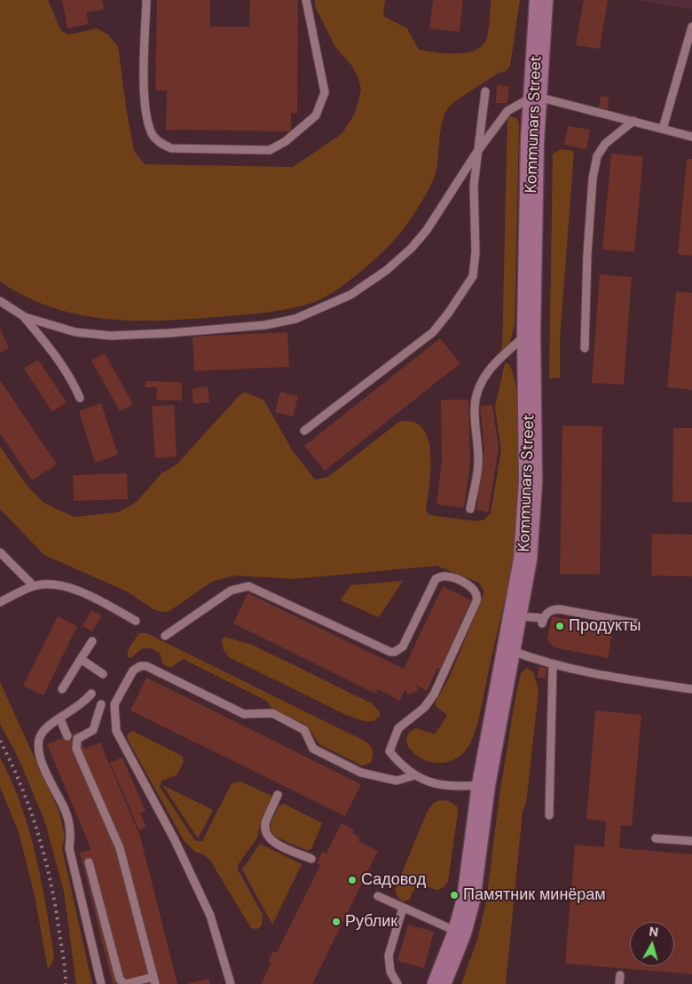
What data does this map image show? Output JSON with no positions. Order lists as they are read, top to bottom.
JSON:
{
  "streets": {
    "main road": ["Kommunars Street"]
  },
  "places": [
    "Продукты",
    "Садовод",
    "Памятник минёрам",
    "Рублик"
  ],
  "north": "top"
}
